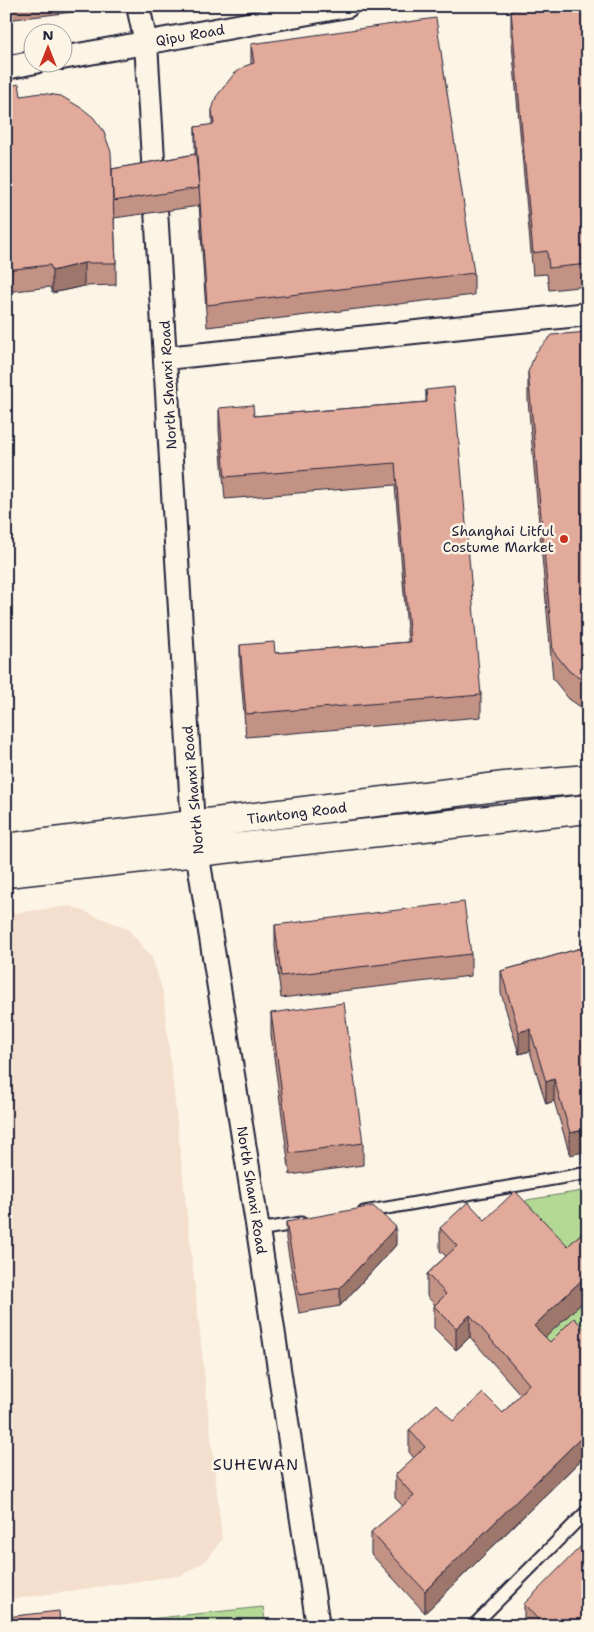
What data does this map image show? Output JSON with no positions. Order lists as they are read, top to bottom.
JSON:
{
  "streets": {
    "main road": ["Tiantong Road"],
    "street": ["Qipu Road", "North Shanxi Road"]
  },
  "crossings": [
    ["Qipu Road", "North Shanxi Road"],
    ["North Shanxi Road", "Tiantong Road"]
  ],
  "districts": ["SUHEWAN"],
  "places": ["Shanghai Litful Costume Market"],
  "north": "top"
}
